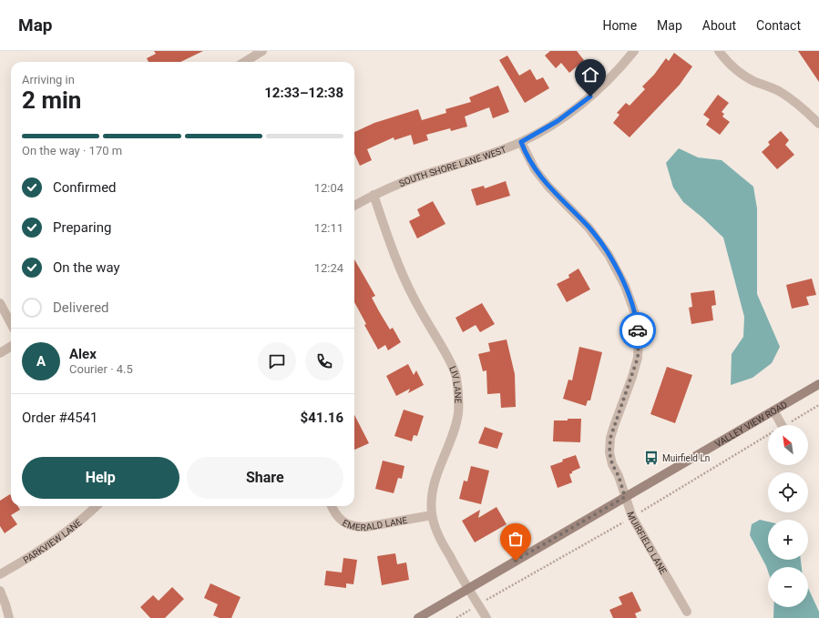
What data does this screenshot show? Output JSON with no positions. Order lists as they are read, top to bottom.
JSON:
{
  "streets": {
    "street": [
      "SOUTH SHORE LANE WEST",
      "LIV LANE",
      "VALLEY VIEW ROAD",
      "EMERALD LANE",
      "PARKVIEW LANE",
      "MUIRFIELD LANE"
    ]
  },
  "crossings": [
    ["SOUTH SHORE LANE WEST", "LIV LANE"],
    ["SOUTH SHORE LANE WEST", "MUIRFIELD LANE"],
    ["LIV LANE", "VALLEY VIEW ROAD"],
    ["LIV LANE", "EMERALD LANE"],
    ["VALLEY VIEW ROAD", "MUIRFIELD LANE"]
  ],
  "places": {
    "bus stop": ["Muirfield Ln"]
  },
  "north": "top left",
  "page": {
    "header": "Map",
    "nav": [
      "Home",
      "Map",
      "About",
      "Contact"
    ],
    "heading": ["2 min", "Arriving in", "12:33–12:38"],
    "panel": [
      "Alex",
      "Courier · 4.5",
      "Order #4541",
      "$41.16"
    ],
    "bar": "On the way · 170 m",
    "list": [
      ["Confirmed", "12:04"],
      ["Preparing", "12:11"],
      ["On the way", "12:24"],
      "Delivered"
    ],
    "round": "A",
    "map_buttons": ["+", "−"],
    "buttons": ["Help", "Share"]
  }
}
